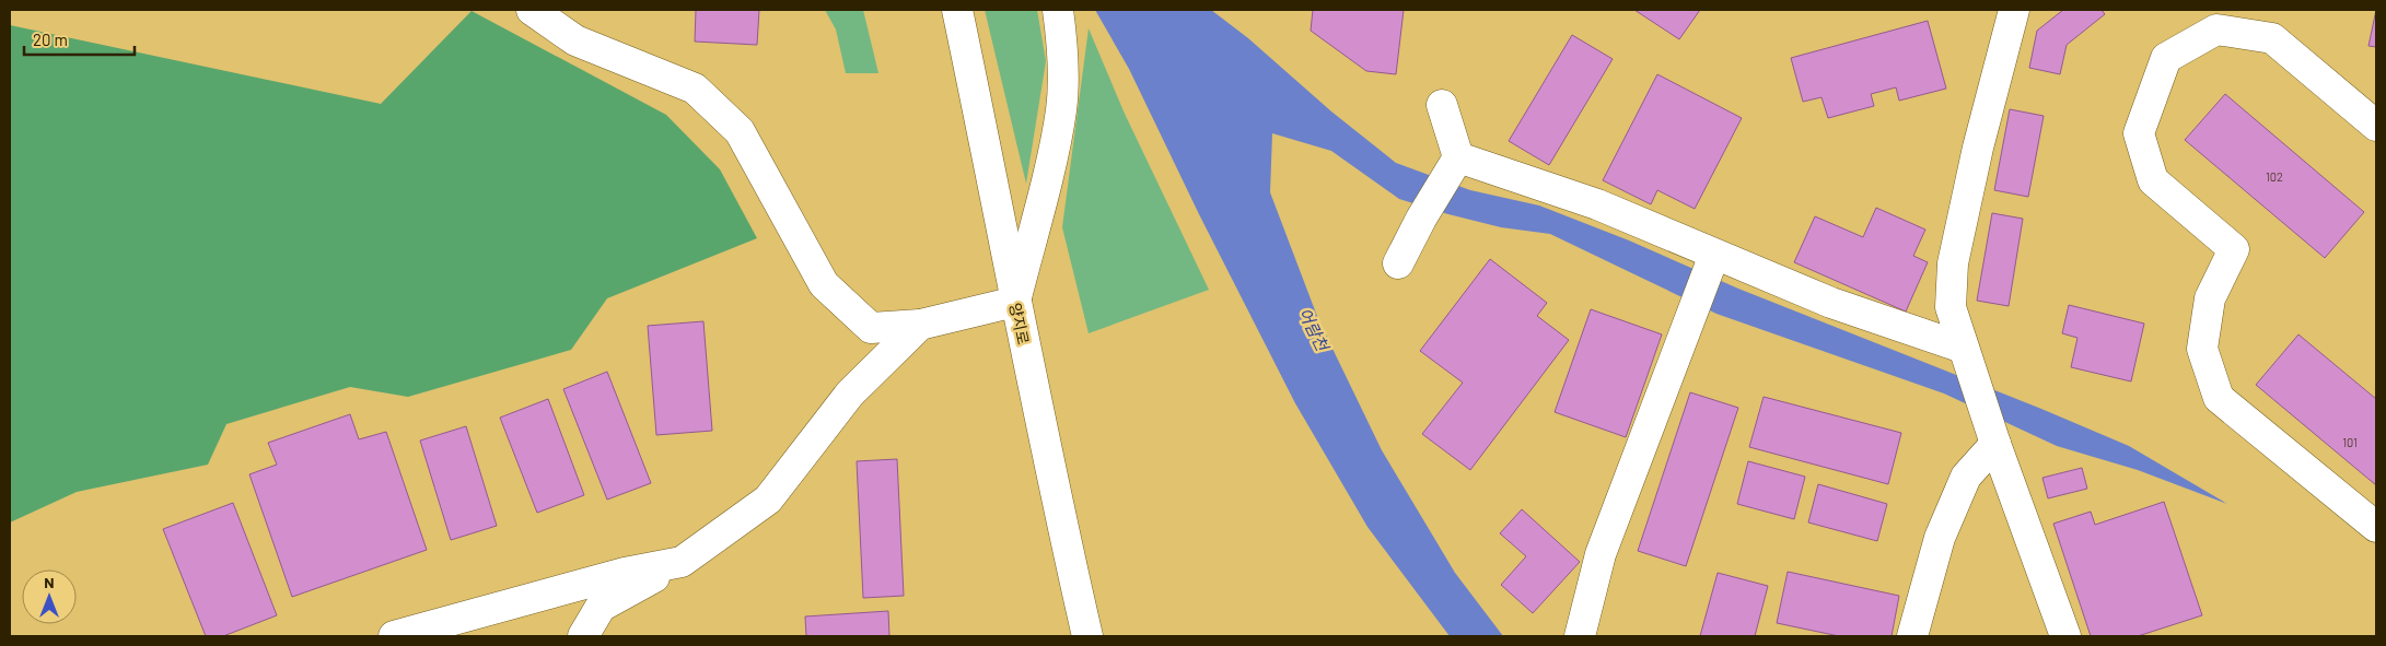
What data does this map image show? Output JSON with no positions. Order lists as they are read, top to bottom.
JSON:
{
  "streets": {
    "street": ["양지로"]
  },
  "water": ["어람천"],
  "house_numbers": ["102", "101"],
  "scale_bar": "20 m",
  "north": "top"
}
